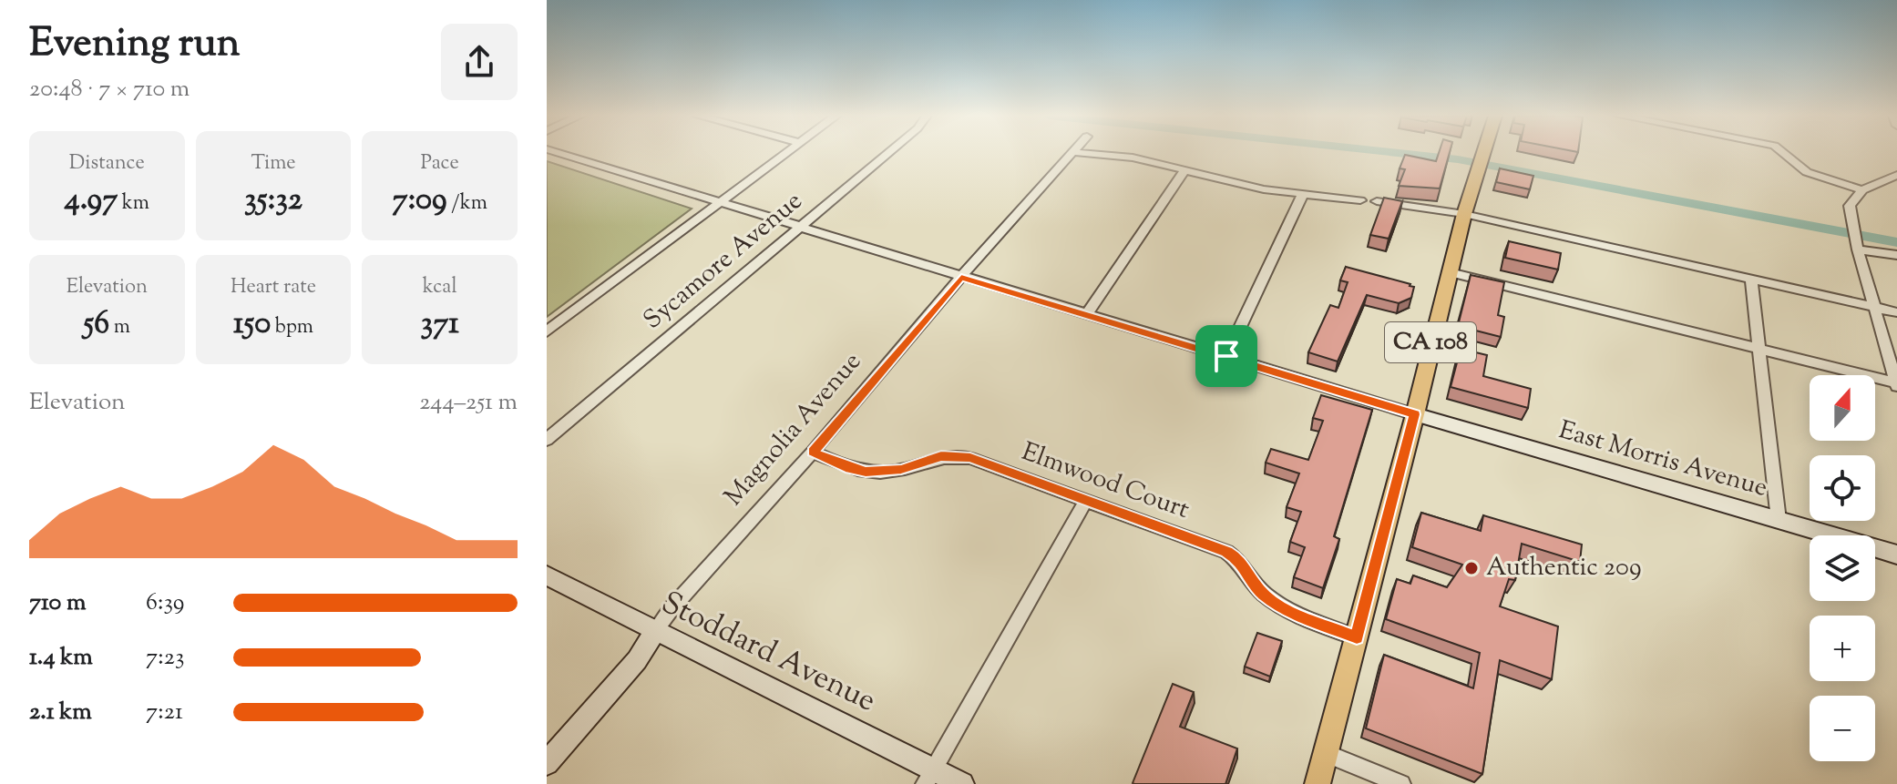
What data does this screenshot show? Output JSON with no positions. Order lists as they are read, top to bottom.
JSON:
{
  "streets": {
    "main road": ["CA 108"],
    "street": [
      "Sycamore Avenue",
      "Magnolia Avenue",
      "East Morris Avenue",
      "Elmwood Court",
      "Stoddard Avenue"
    ]
  },
  "crossings": [
    ["CA 108", "East Morris Avenue"],
    ["CA 108", "Elmwood Court"],
    ["Magnolia Avenue", "Elmwood Court"],
    ["Magnolia Avenue", "Stoddard Avenue"]
  ],
  "places": ["Authentic 209"],
  "north": "top",
  "page": {
    "heading": ["Evening run", "20:48 · 7 × 710 m"],
    "stats": [
      ["Distance", "4.97 km"],
      ["Time", "35:32"],
      ["Pace", "7:09 /km"],
      ["Elevation", "56 m"],
      ["Heart rate", "150 bpm"],
      ["kcal", "371"]
    ],
    "chart": ["Elevation", "244–251 m"],
    "map_buttons": ["+", "−"],
    "list": [
      {
        "name": "710 m",
        "note": "6:39"
      },
      {
        "name": "1.4 km",
        "note": "7:23"
      },
      {
        "name": "2.1 km",
        "note": "7:21"
      }
    ]
  }
}
